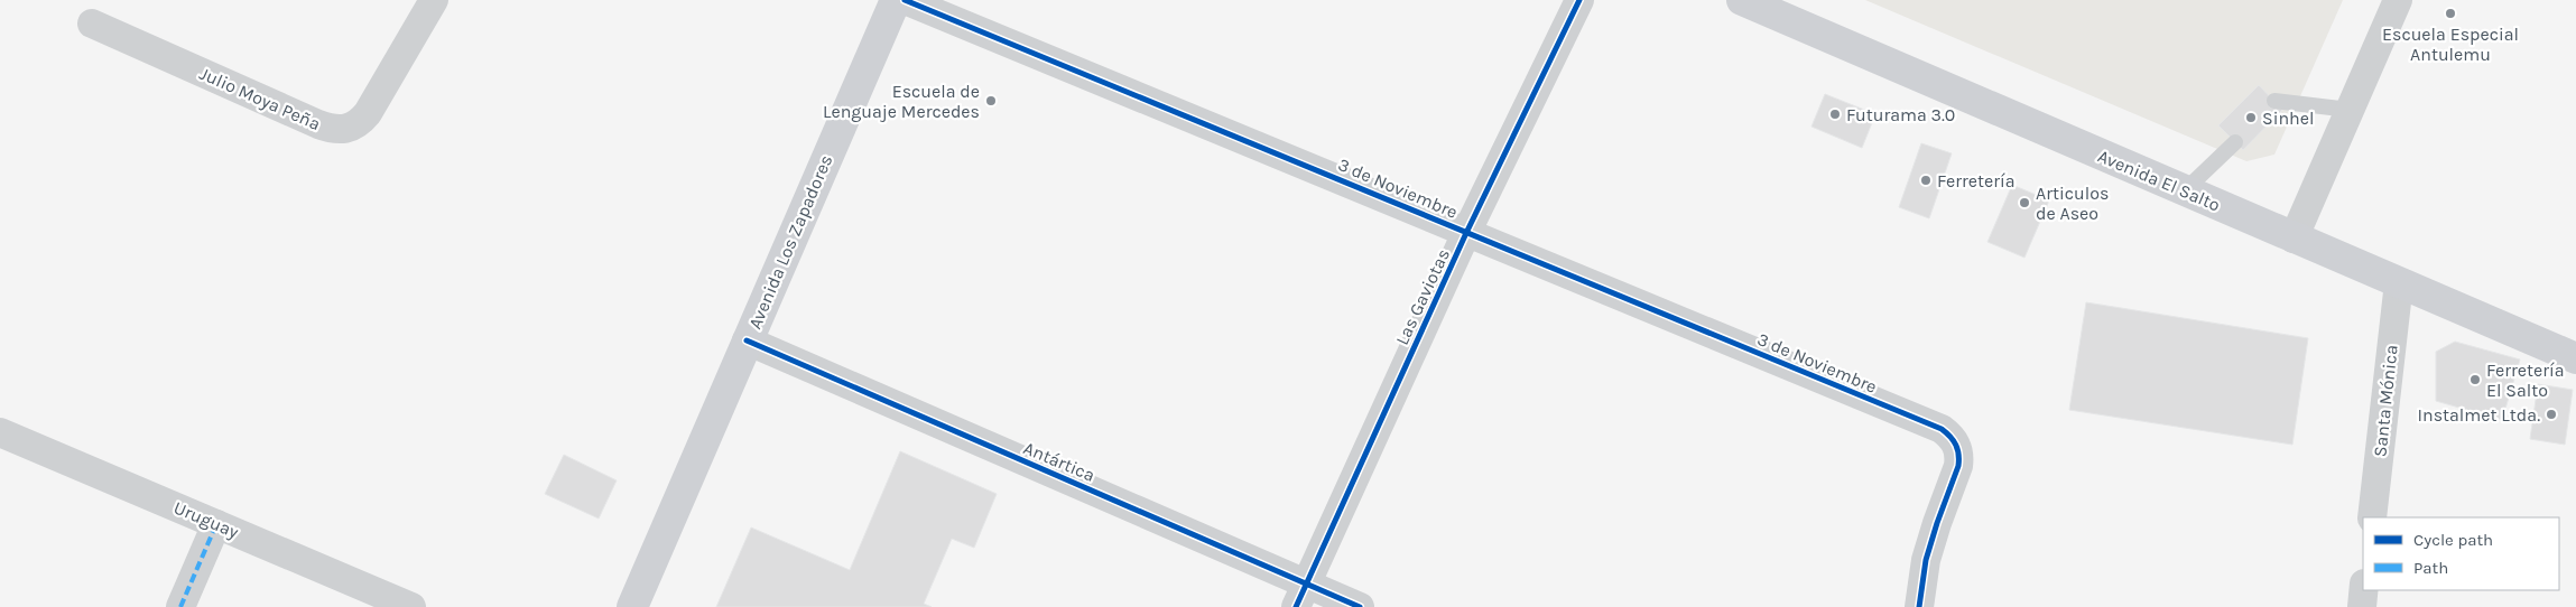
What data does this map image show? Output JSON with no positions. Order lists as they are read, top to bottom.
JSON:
{
  "streets": {
    "main road": ["Avenida El Salto", "Avenida Los Zapadores"],
    "street": [
      "Julio Moya Peña",
      "3 de Noviembre",
      "Las Gaviotas",
      "Santa Mónica",
      "Antártica",
      "Uruguay"
    ]
  },
  "crossings": [
    ["Avenida El Salto", "Santa Mónica"],
    ["3 de Noviembre", "Las Gaviotas"],
    ["Avenida Los Zapadores", "Antártica"],
    ["Las Gaviotas", "Antártica"]
  ],
  "places": [
    "Escuela Especial Antulemu",
    "Escuela de Lenguaje Mercedes",
    "Futurama 3.0",
    "Sinhel",
    "Ferretería",
    "Articulos de Aseo",
    "Ferretería El Salto",
    "Instalmet Ltda."
  ],
  "legend": ["Cycle path", "Path"]
}
